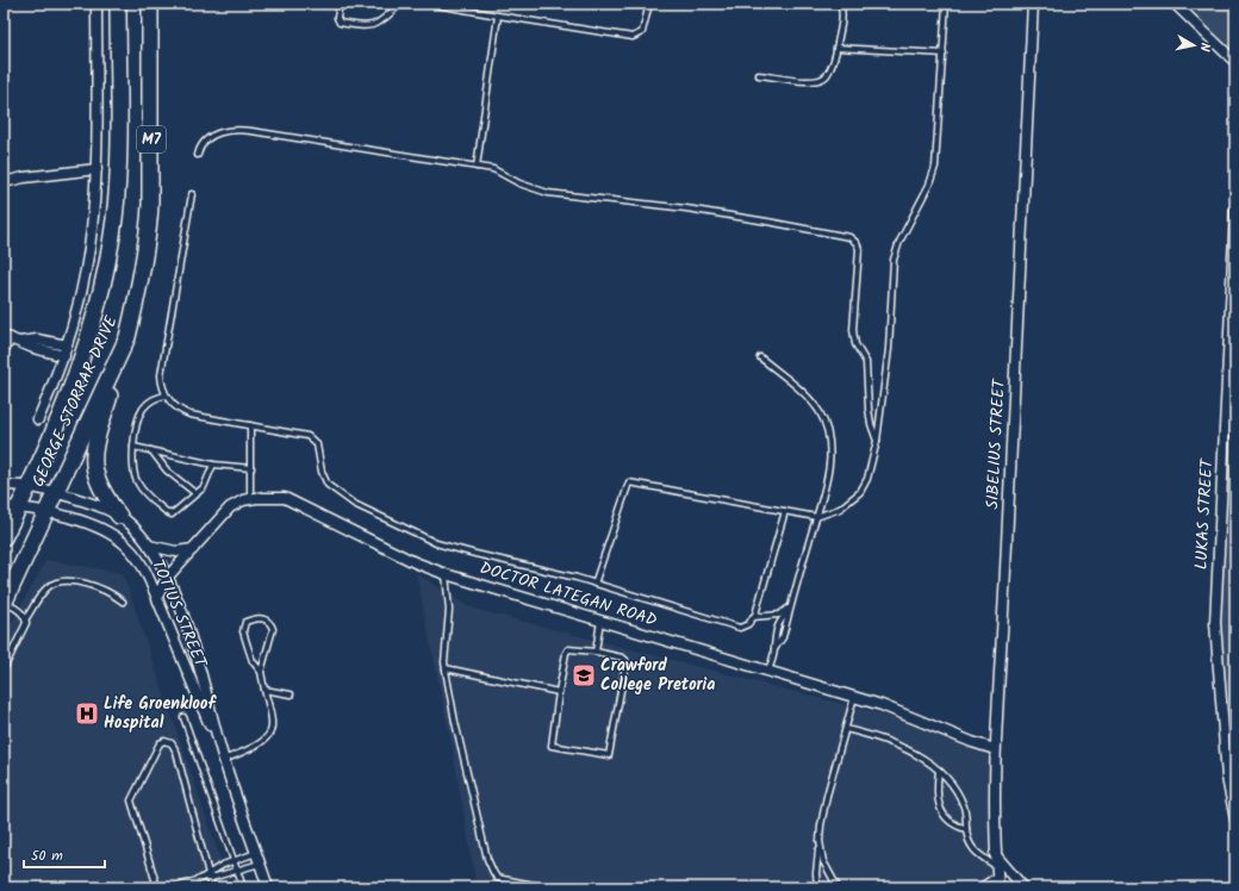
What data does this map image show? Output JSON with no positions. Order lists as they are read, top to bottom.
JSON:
{
  "streets": {
    "main road": ["M7", "GEORGE STORRAR DRIVE"],
    "street": [
      "SIBELIUS STREET",
      "LUKAS STREET",
      "DOCTOR LATEGAN ROAD",
      "TOTIUS STREET"
    ]
  },
  "crossings": [
    ["GEORGE STORRAR DRIVE", "TOTIUS STREET"],
    ["SIBELIUS STREET", "DOCTOR LATEGAN ROAD"],
    ["DOCTOR LATEGAN ROAD", "TOTIUS STREET"]
  ],
  "places": {
    "school or university": ["Crawford College Pretoria"],
    "hospital": ["Life Groenkloof Hospital"]
  },
  "scale_bar": "50 m",
  "north": "right"
}
